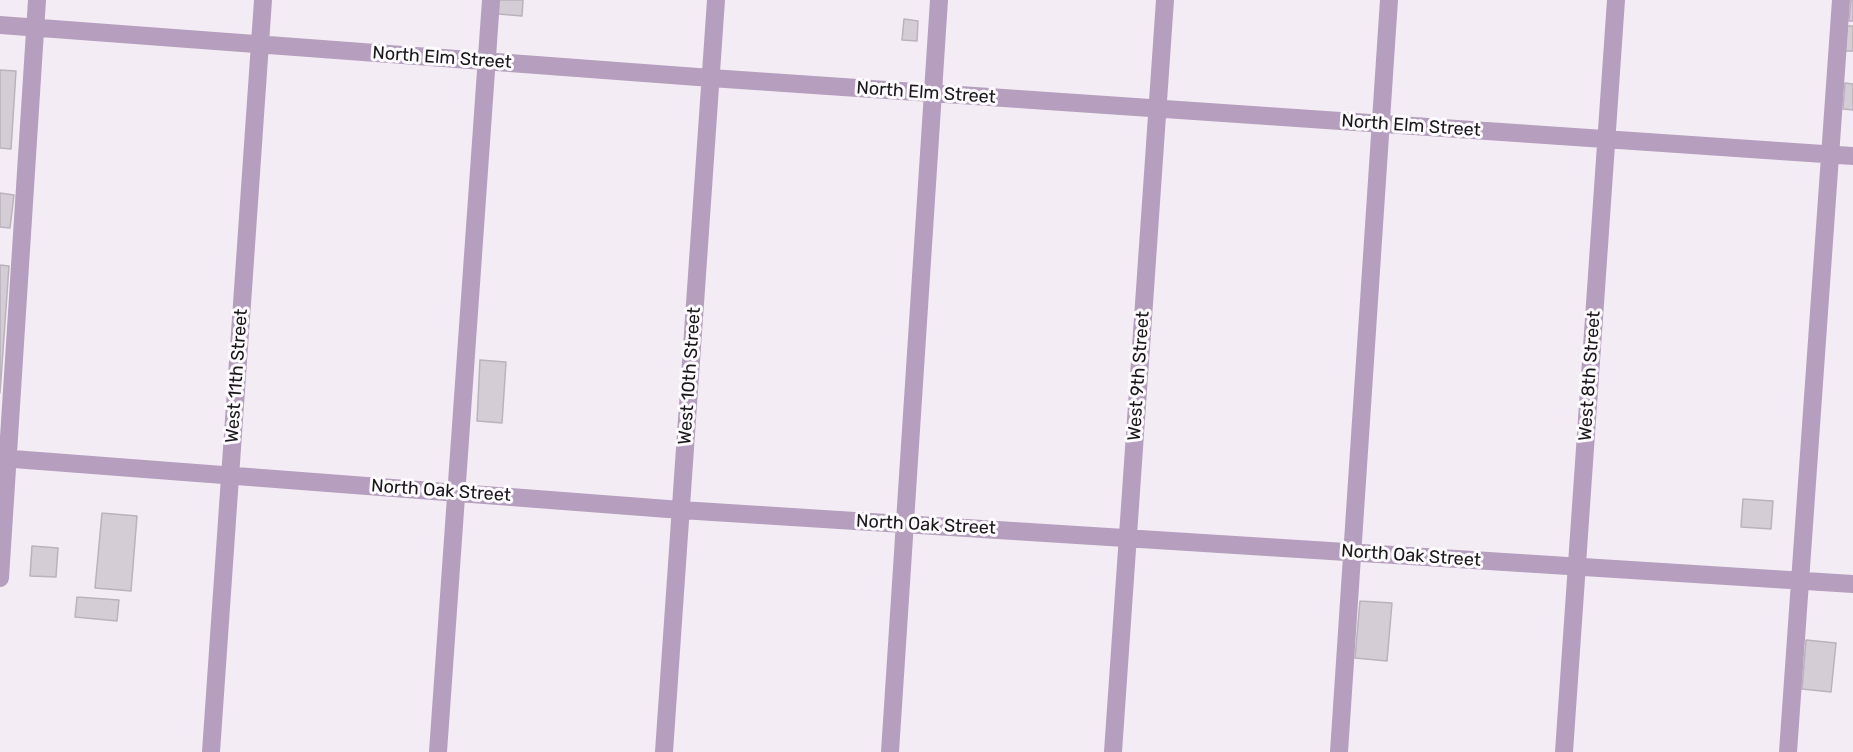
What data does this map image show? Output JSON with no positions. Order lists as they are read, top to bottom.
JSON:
{
  "streets": {
    "street": [
      "North Elm Street",
      "West 11th Street",
      "West 10th Street",
      "West 9th Street",
      "West 8th Street",
      "North Oak Street"
    ]
  },
  "crossings": [
    ["North Elm Street", "West 11th Street"],
    ["North Elm Street", "West 10th Street"],
    ["North Elm Street", "West 9th Street"],
    ["North Elm Street", "West 8th Street"],
    ["West 11th Street", "North Oak Street"],
    ["West 10th Street", "North Oak Street"],
    ["West 9th Street", "North Oak Street"],
    ["West 8th Street", "North Oak Street"]
  ]
}
